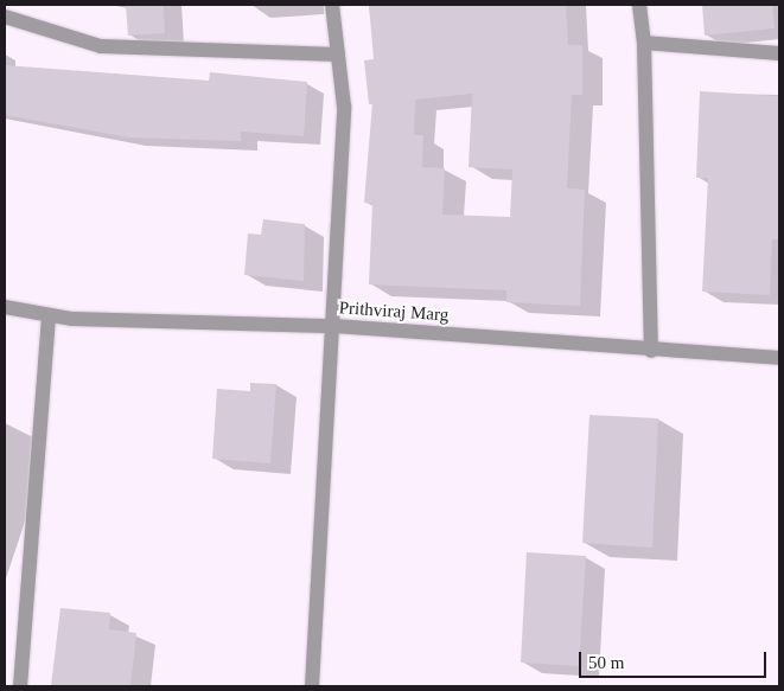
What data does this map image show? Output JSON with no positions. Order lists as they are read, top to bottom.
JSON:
{
  "streets": {
    "street": ["Prithviraj Marg"]
  },
  "scale_bar": "50 m"
}
